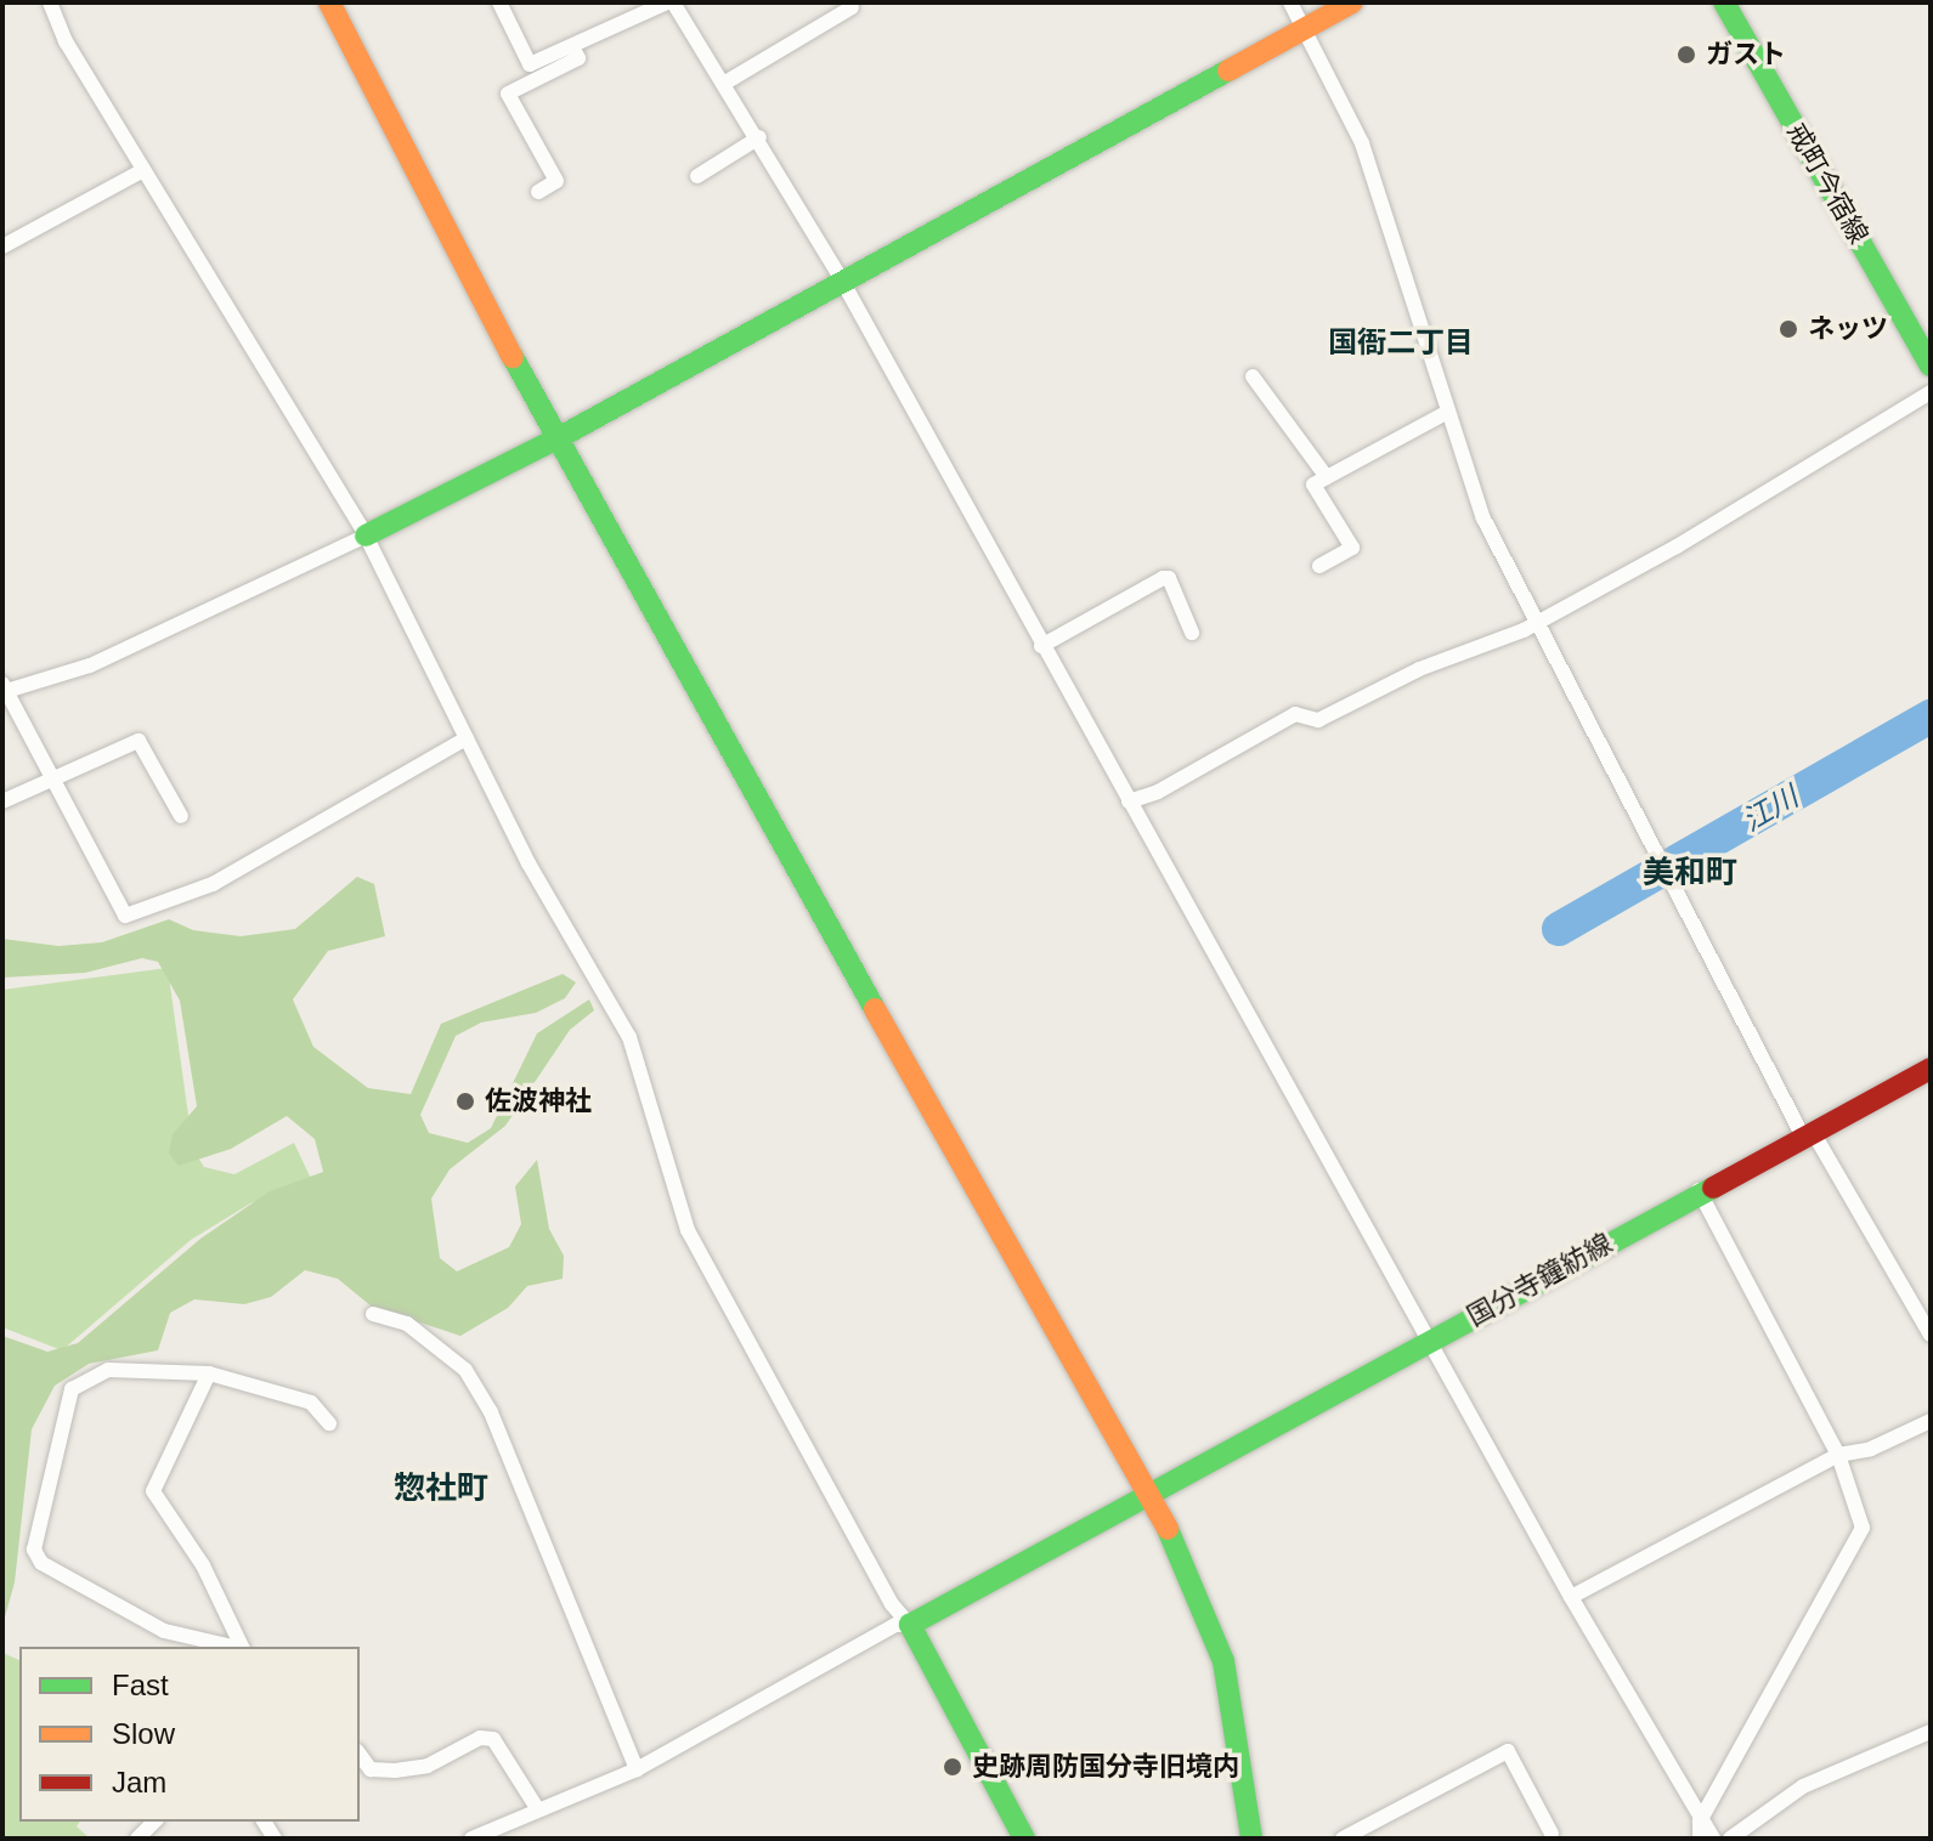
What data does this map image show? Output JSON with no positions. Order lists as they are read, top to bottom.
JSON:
{
  "streets": {
    "street": ["戒町今宿線", "国分寺鐘紡線"]
  },
  "districts": ["国衙二丁目", "美和町", "惣社町"],
  "water": ["江川"],
  "places": [
    "ガスト",
    "ネッツ",
    "佐波神社",
    "史跡周防国分寺旧境内"
  ],
  "legend": ["Fast", "Slow", "Jam"]
}
